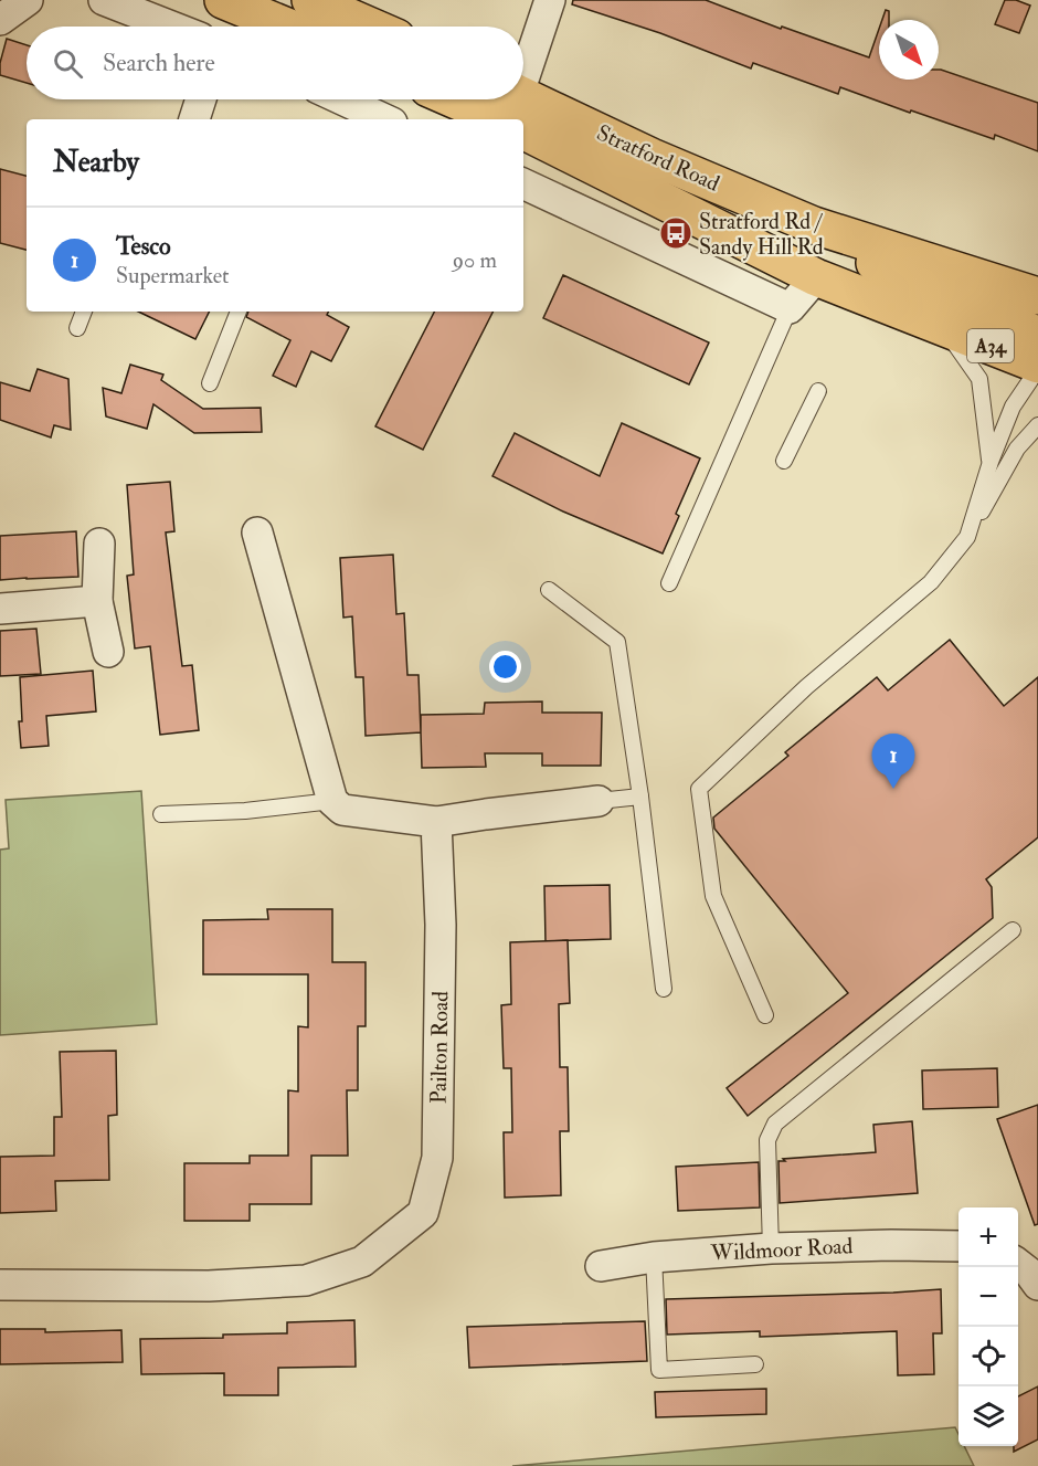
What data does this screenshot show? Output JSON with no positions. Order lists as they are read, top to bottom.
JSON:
{
  "streets": {
    "highway": ["Stratford Road", "A34"],
    "street": ["Pailton Road", "Wildmoor Road"]
  },
  "places": {
    "bus stop": ["Stratford Rd / Sandy Hill Rd"]
  },
  "north": "bottom right",
  "page": {
    "search": "Search here",
    "heading": "Nearby",
    "list": [
      {
        "mark": "1",
        "name": "Tesco",
        "note": "Supermarket",
        "value": "90 m"
      }
    ],
    "pins": "1",
    "map_buttons": ["+", "−"]
  }
}
